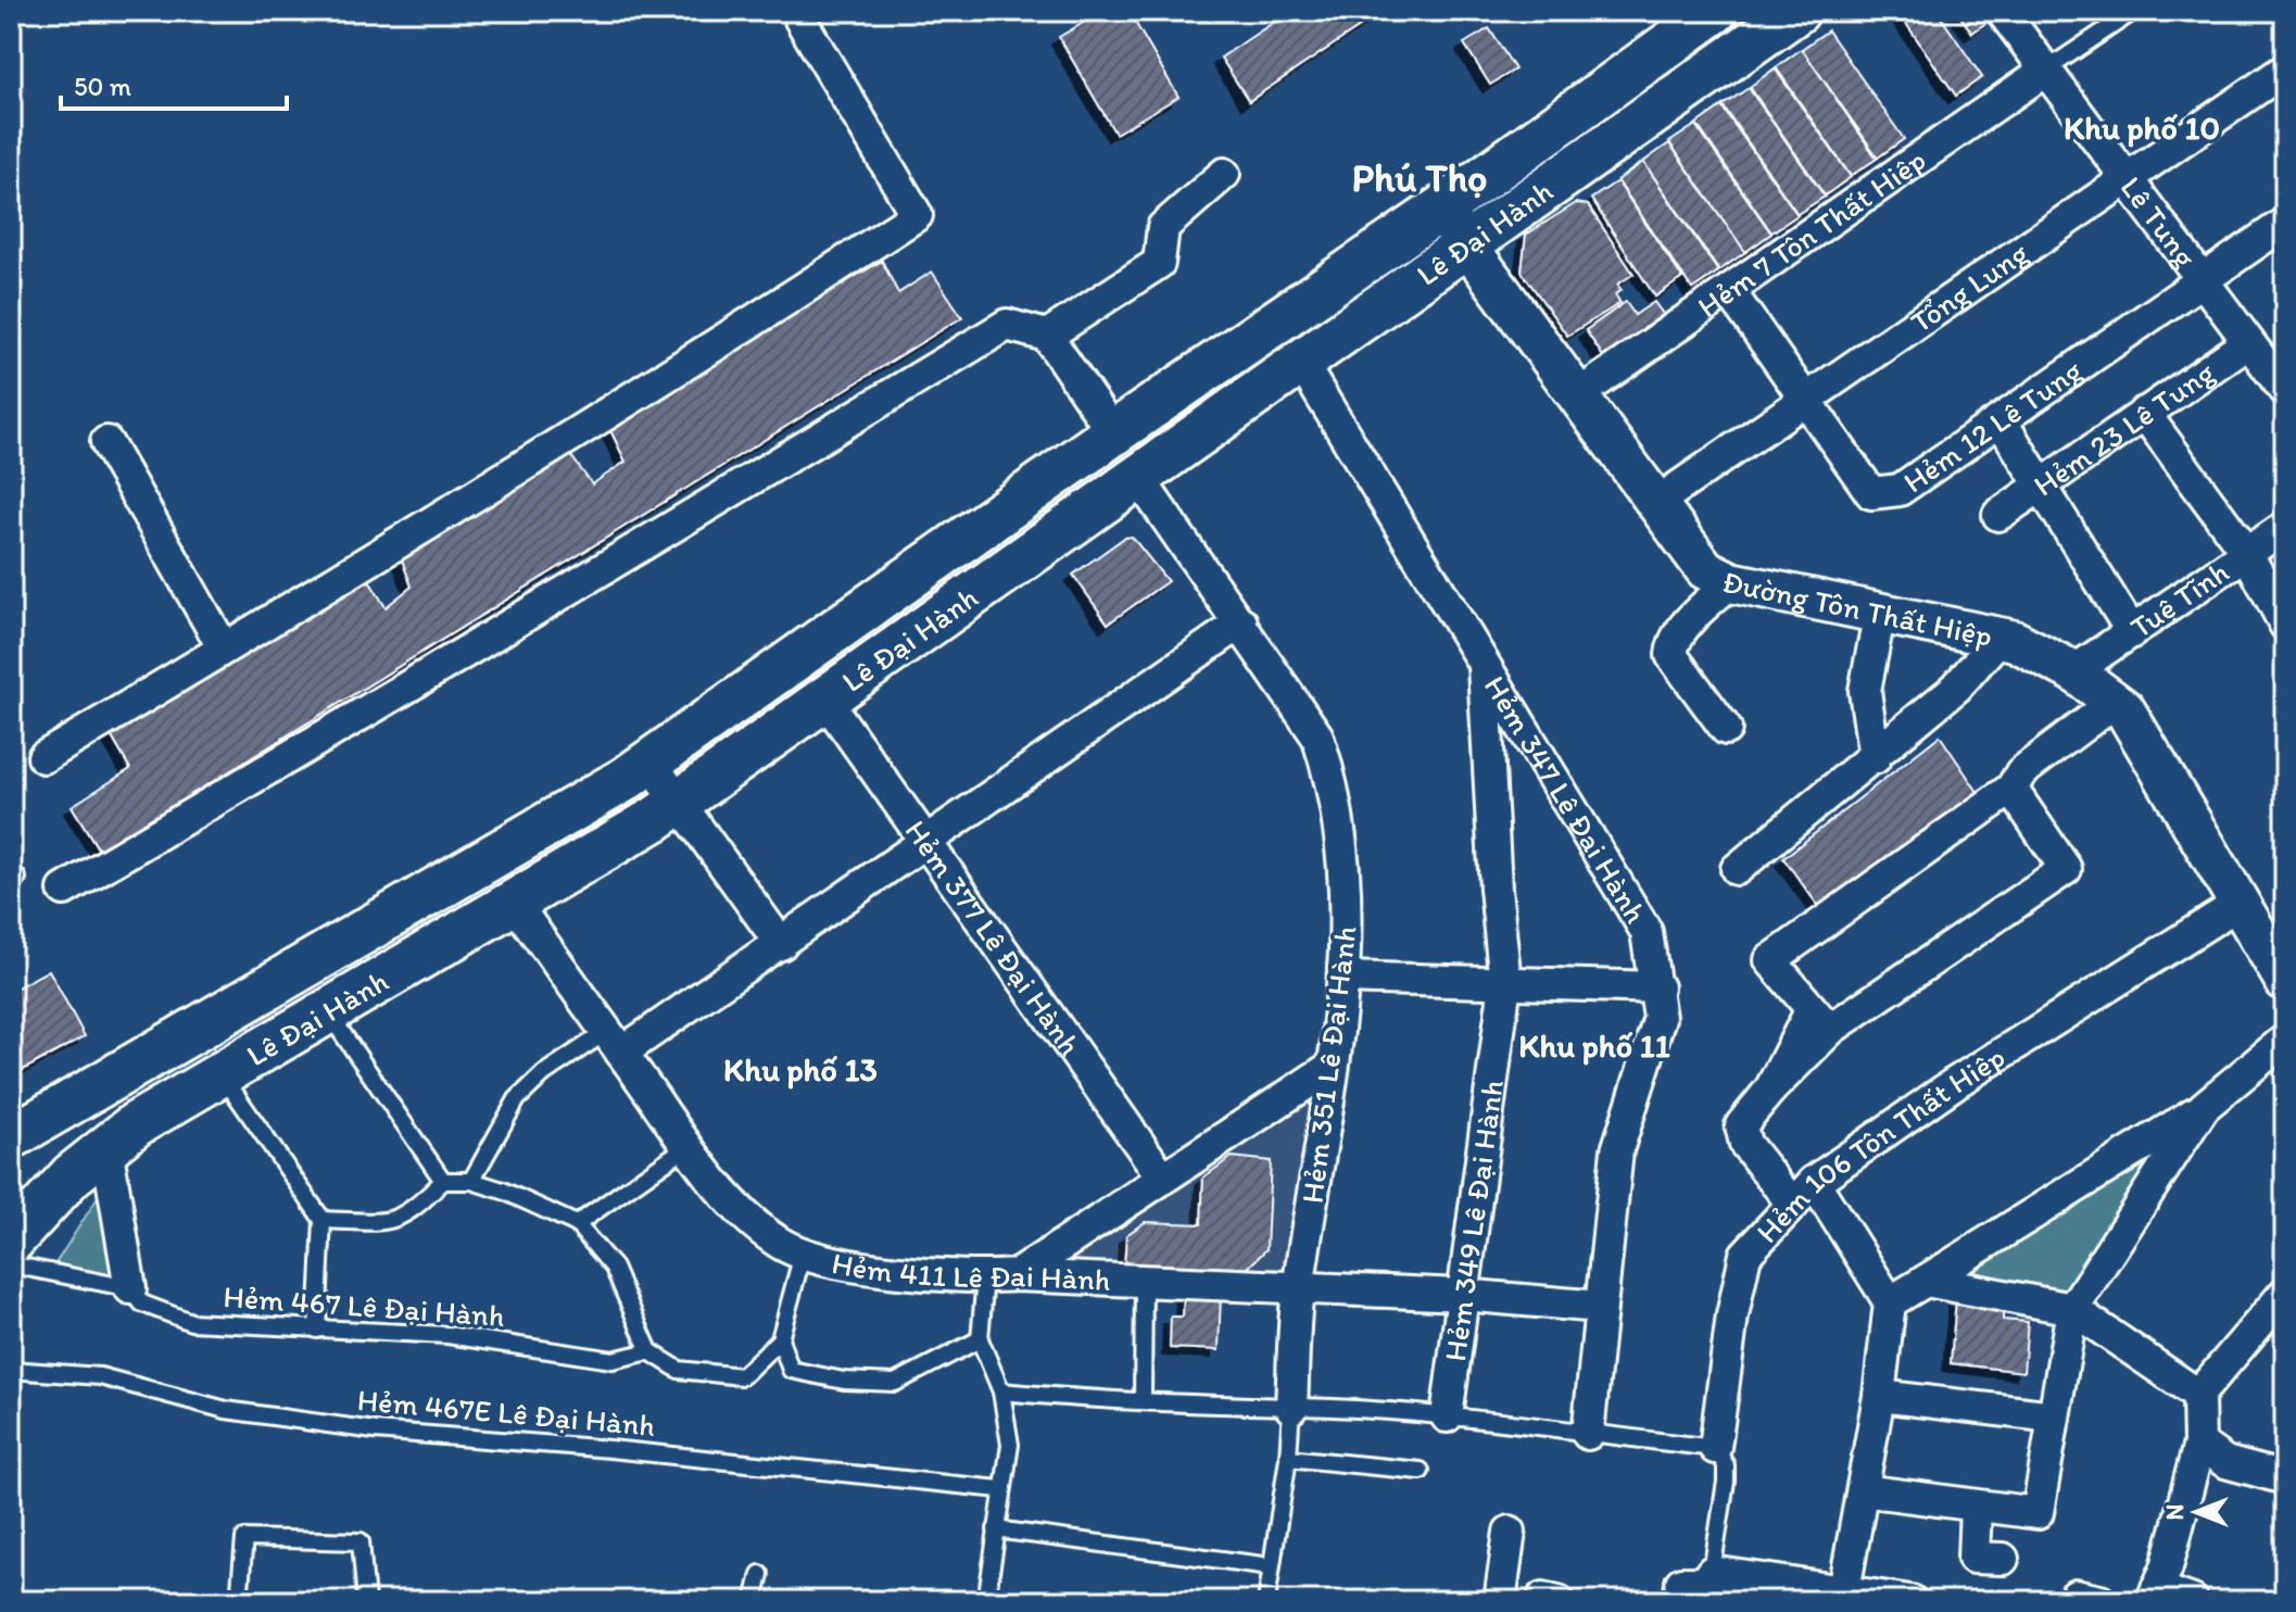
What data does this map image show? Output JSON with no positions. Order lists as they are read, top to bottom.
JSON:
{
  "streets": {
    "main road": ["Lê Đại Hành"],
    "street": [
      "Lê Tung",
      "Hẻm 7 Tôn Thất Hiệp",
      "Tổng Lung",
      "Hẻm 12 Lê Tung",
      "Hẻm 23 Lê Tung",
      "Tuệ Tĩnh",
      "Đường Tôn Thất Hiệp",
      "Hẻm 347 Lê Đại Hành",
      "Hẻm 377 Lê Đại Hành",
      "Hẻm 351 Lê Đại Hành",
      "Hẻm 106 Tôn Thất Hiệp",
      "Hẻm 349 Lê Đại Hành",
      "Hẻm 411 Lê Đại Hành"
    ],
    "lane": ["Hẻm 467 Lê Đại Hành", "Hẻm 467E Lê Đại Hành"]
  },
  "crossings": [
    ["Lê Tung", "Hẻm 7 Tôn Thất Hiệp"],
    ["Lê Tung", "Tổng Lung"],
    ["Lê Tung", "Hẻm 12 Lê Tung"],
    ["Lê Tung", "Hẻm 23 Lê Tung"],
    ["Lê Đại Hành", "Đường Tôn Thất Hiệp"],
    ["Lê Đại Hành", "Hẻm 347 Lê Đại Hành"],
    ["Lê Đại Hành", "Hẻm 377 Lê Đại Hành"],
    ["Lê Đại Hành", "Hẻm 351 Lê Đại Hành"],
    ["Lê Đại Hành", "Hẻm 411 Lê Đại Hành"],
    ["Hẻm 7 Tôn Thất Hiệp", "Đường Tôn Thất Hiệp"],
    ["Tổng Lung", "Hẻm 12 Lê Tung"],
    ["Tổng Lung", "Đường Tôn Thất Hiệp"],
    ["Tuệ Tĩnh", "Đường Tôn Thất Hiệp"],
    ["Đường Tôn Thất Hiệp", "Hẻm 106 Tôn Thất Hiệp"],
    ["Hẻm 347 Lê Đại Hành", "Hẻm 349 Lê Đại Hành"],
    ["Hẻm 347 Lê Đại Hành", "Hẻm 411 Lê Đại Hành"],
    ["Hẻm 351 Lê Đại Hành", "Hẻm 411 Lê Đại Hành"],
    ["Hẻm 349 Lê Đại Hành", "Hẻm 411 Lê Đại Hành"]
  ],
  "districts": [
    "Khu phố 10",
    "Phú Thọ",
    "Khu phố 11",
    "Khu phố 13"
  ],
  "scale_bar": "50 m",
  "north": "left"
}
